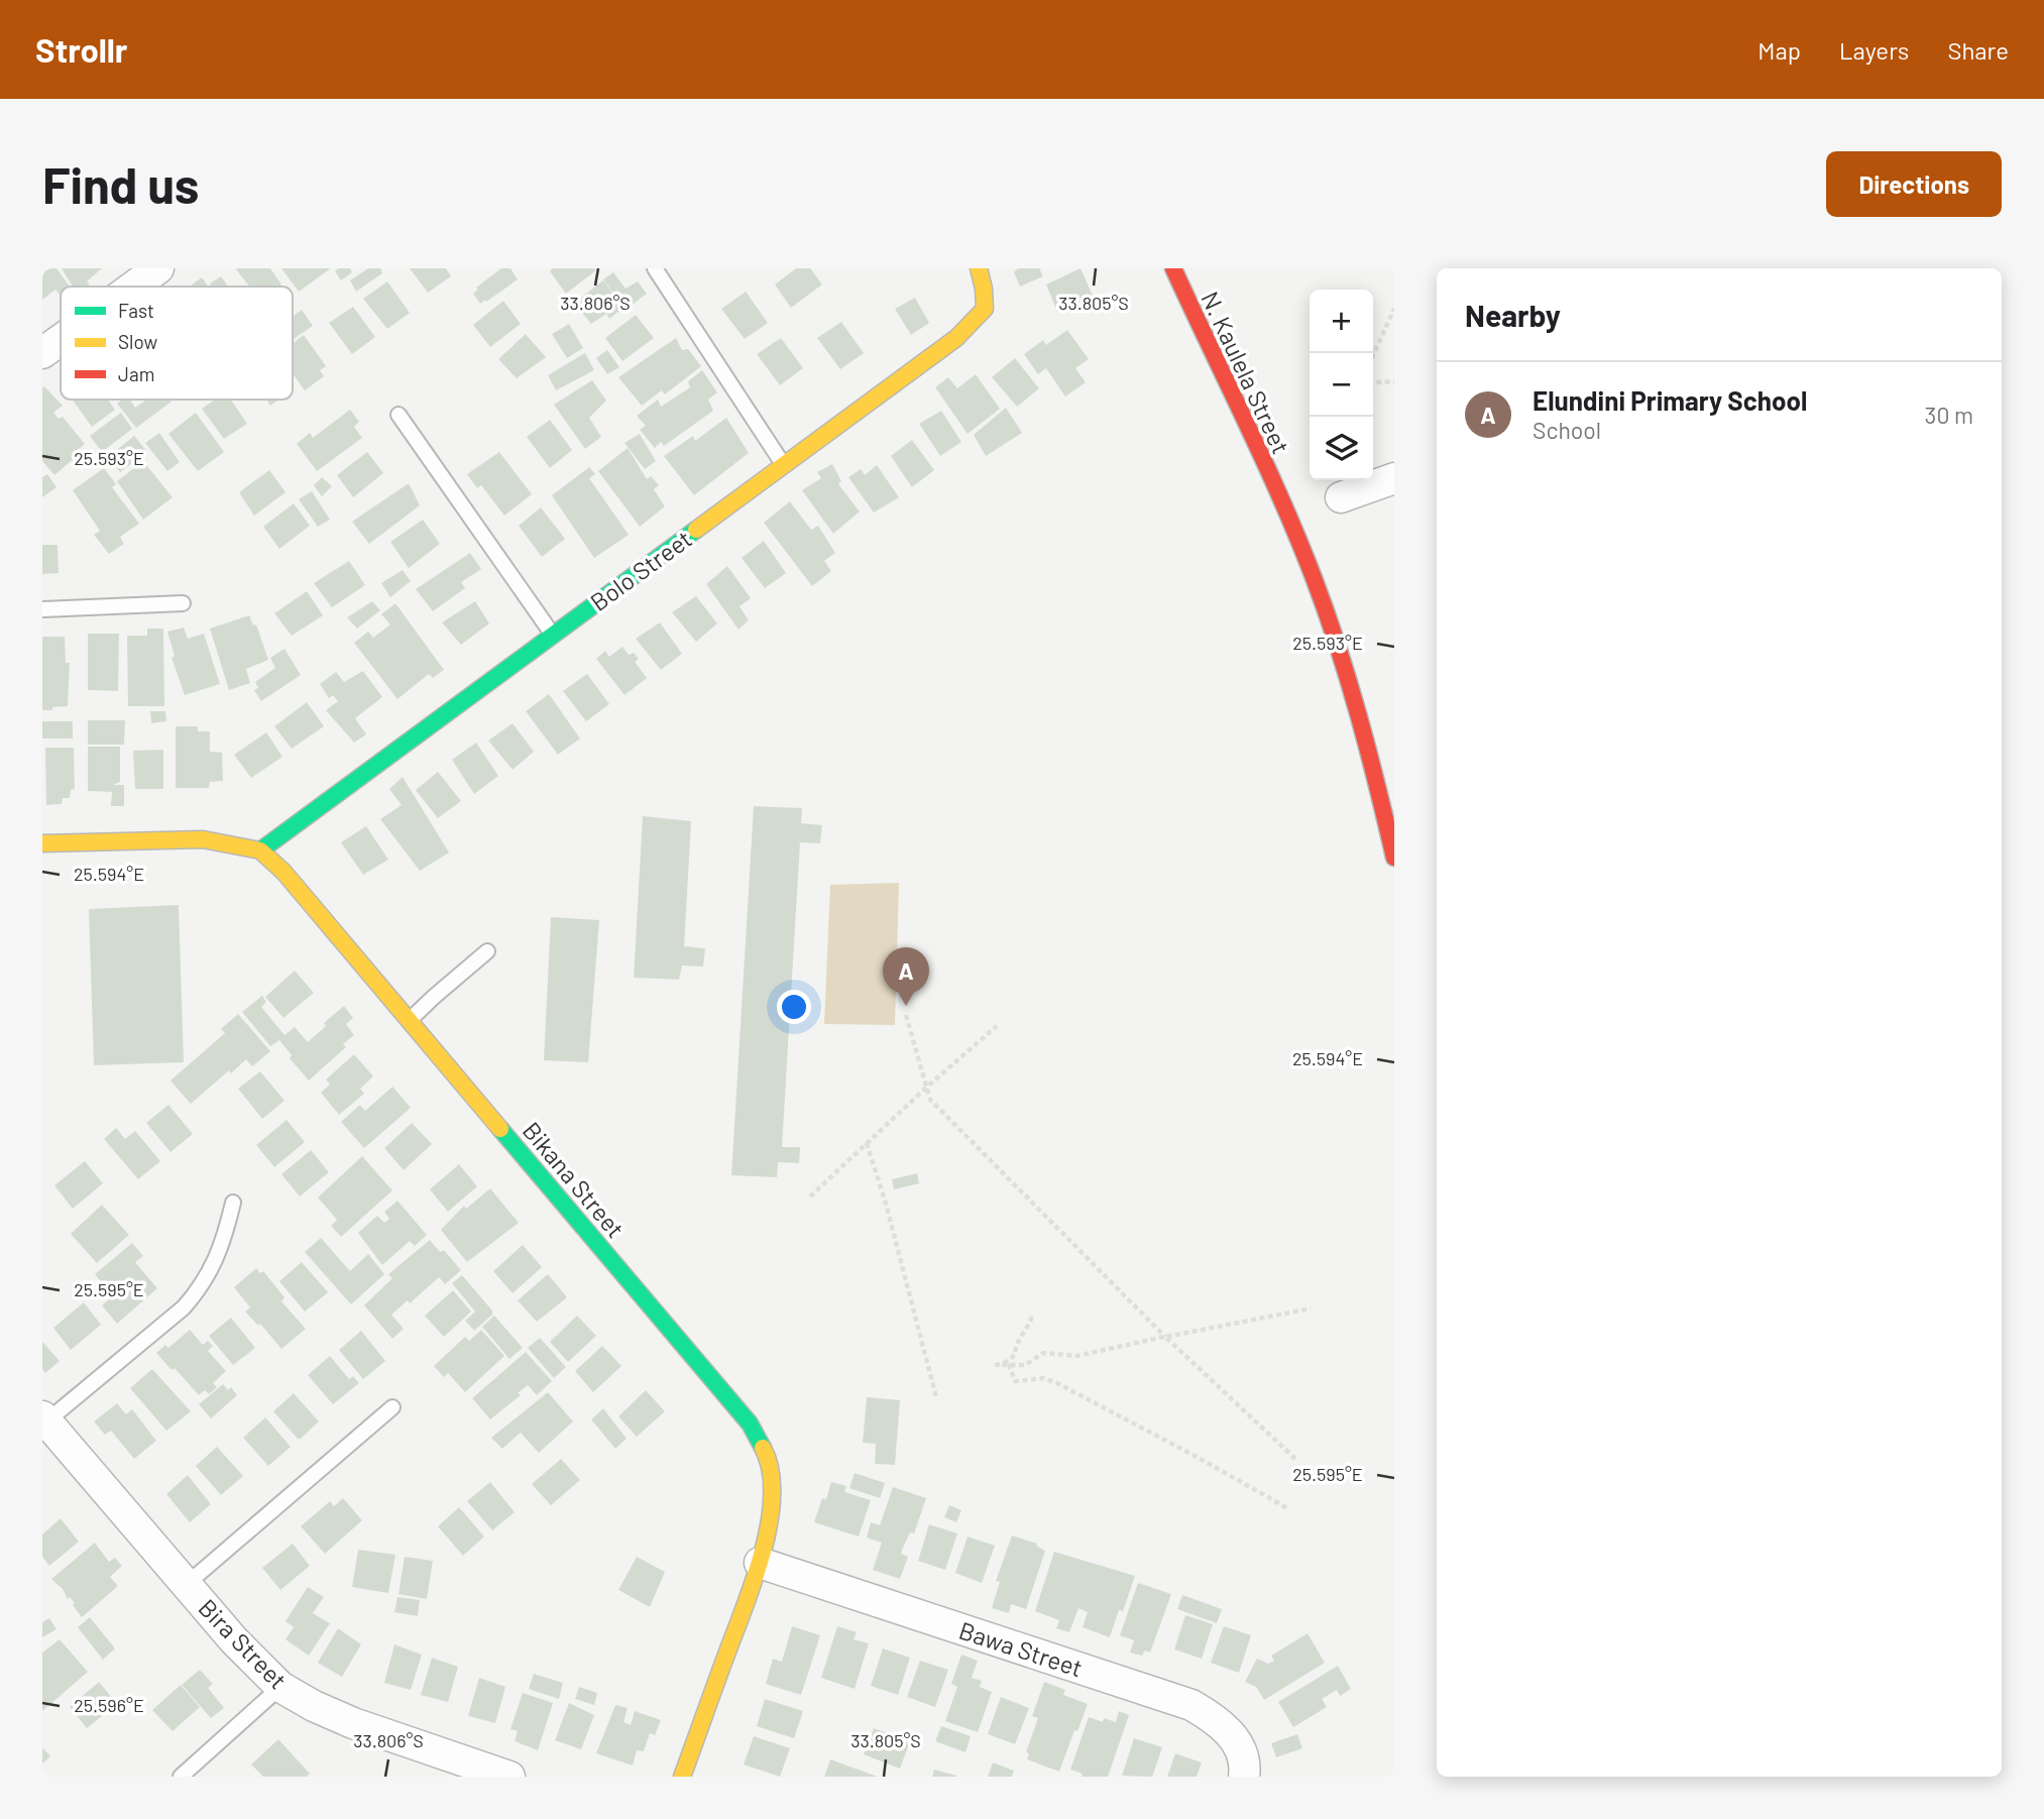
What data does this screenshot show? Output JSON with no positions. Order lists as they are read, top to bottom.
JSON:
{
  "streets": {
    "street": [
      "N. Kaulela Street",
      "Bolo Street",
      "Bikana Street",
      "Bira Street",
      "Bawa Street"
    ]
  },
  "crossings": [
    ["Bolo Street", "Bikana Street"],
    ["Bikana Street", "Bawa Street"]
  ],
  "legend": ["Fast", "Slow", "Jam"],
  "page": {
    "header": "Strollr",
    "nav": ["Map", "Layers", "Share"],
    "buttons": "Directions",
    "title": "Find us",
    "heading": "Nearby",
    "map_buttons": ["+", "−"],
    "list": [
      {
        "mark": "A",
        "name": "Elundini Primary School",
        "note": "School",
        "value": "30 m"
      }
    ],
    "pins": "A"
  },
  "coordinates": [
    "33.806°S",
    "33.805°S",
    "25.593°E",
    "25.594°E",
    "25.595°E",
    "25.596°E"
  ]
}
